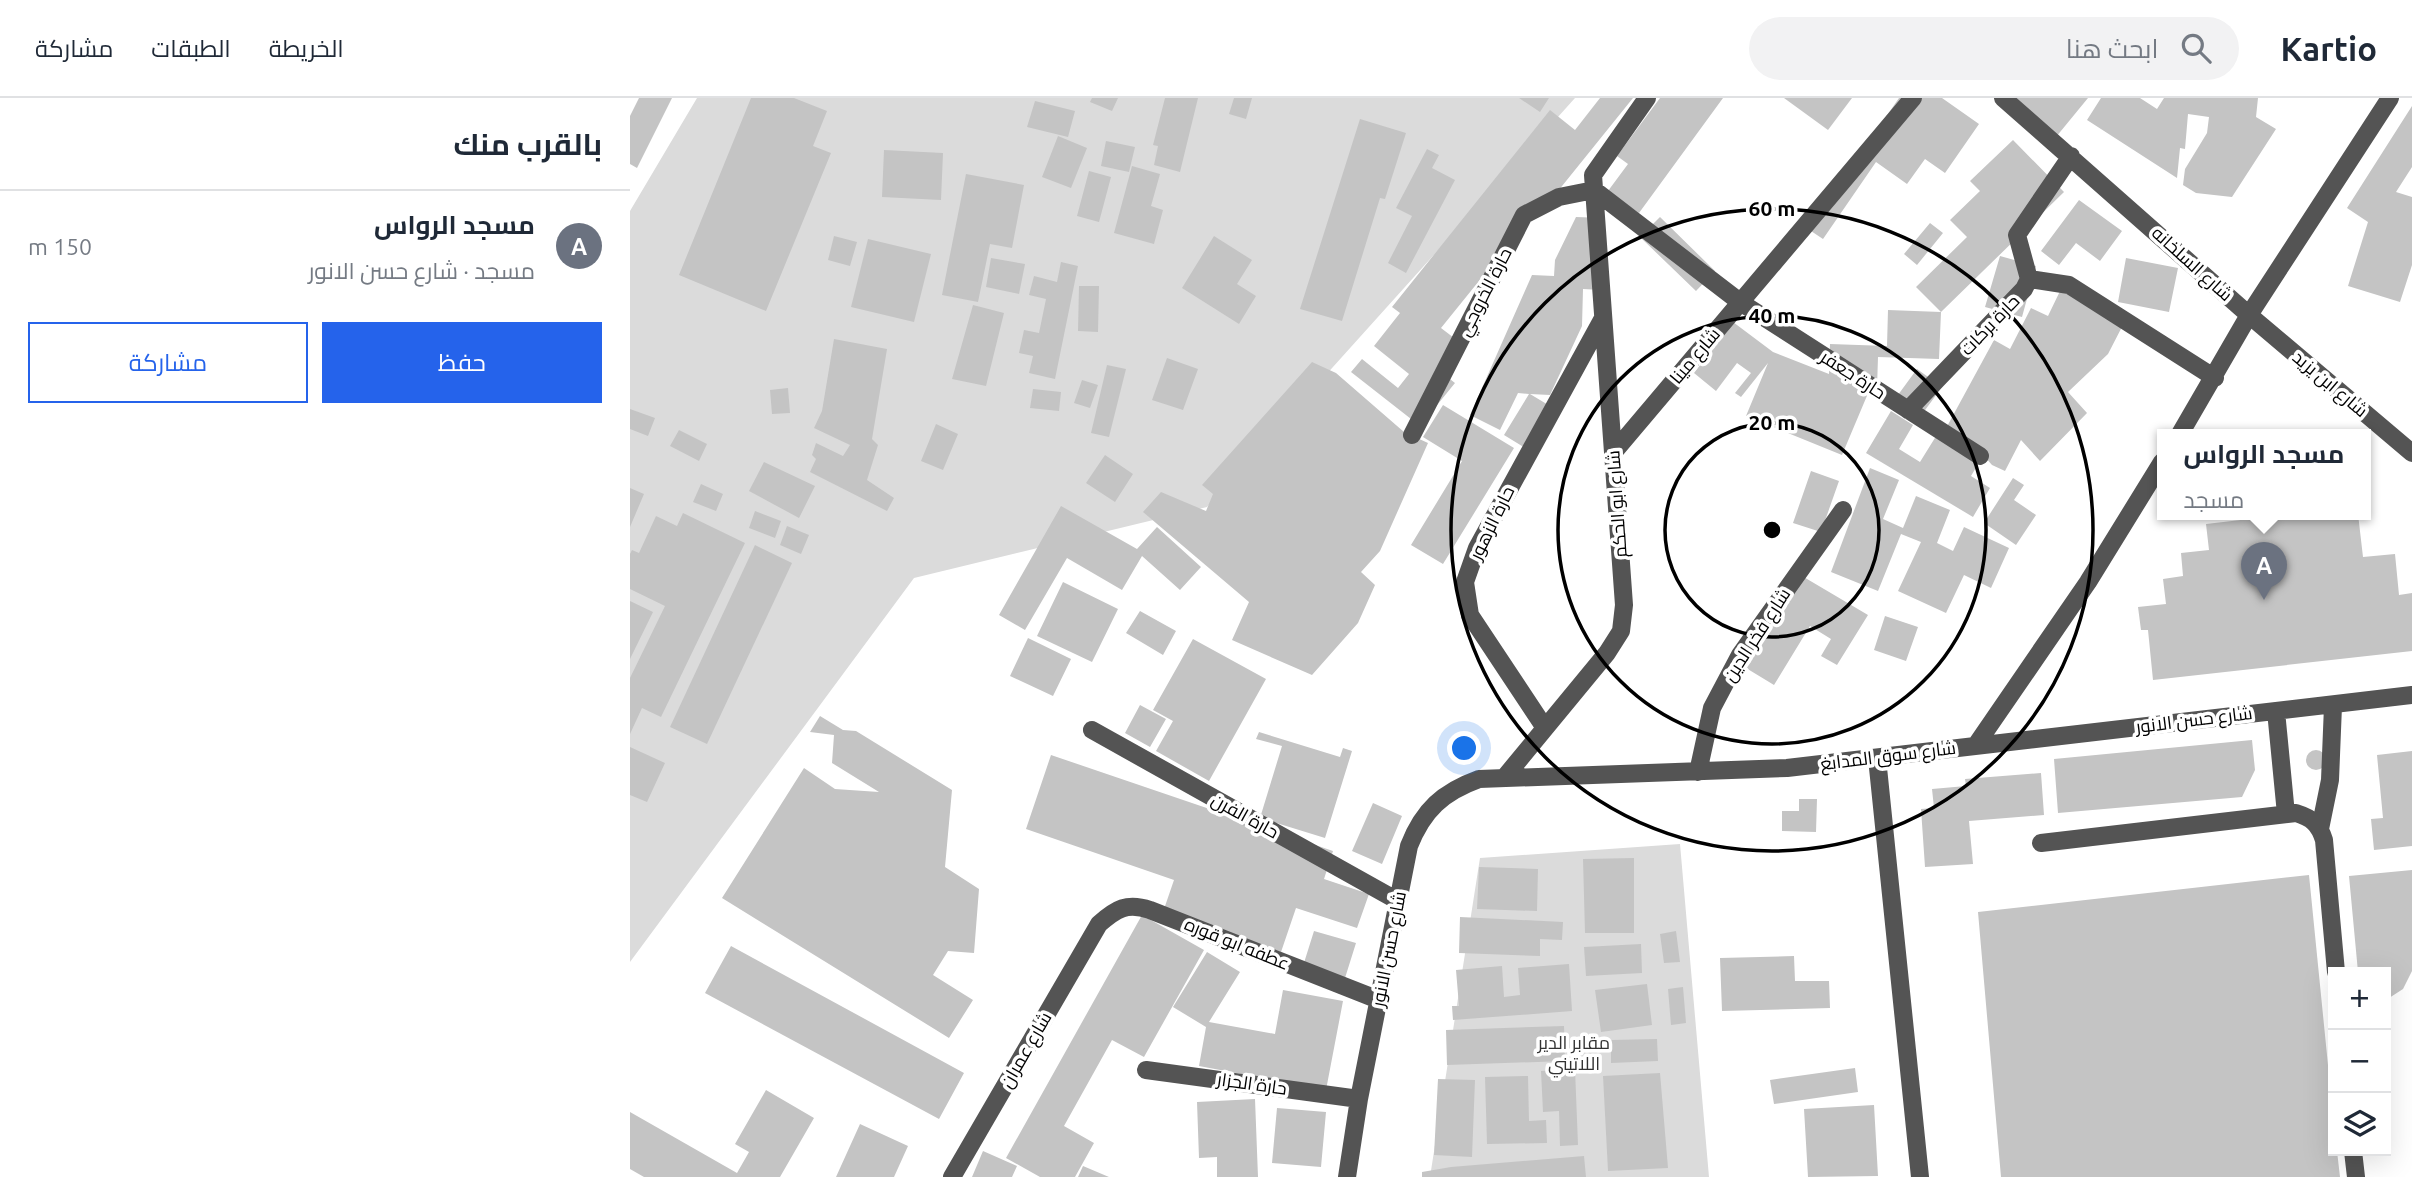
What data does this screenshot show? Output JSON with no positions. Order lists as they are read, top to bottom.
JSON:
{
  "streets": {
    "street": [
      "شارع السلخانه",
      "حارة الخروجي",
      "حارة بركات",
      "شارع مينا",
      "حارة جعفر",
      "شارع ابن يزيد",
      "شارع ابو الحكم",
      "حارة الزهور",
      "شارع فخر الدين",
      "شارع حسن الانور",
      "شارع سوق المدابغ",
      "حارة الفرن",
      "عطفه ابو قوره",
      "شارع عمران",
      "حارة الجزار"
    ]
  },
  "crossings": [
    ["شارع السلخانه", "حارة بركات"],
    ["شارع السلخانه", "شارع ابن يزيد"],
    ["حارة الخروجي", "حارة جعفر"],
    ["حارة الخروجي", "شارع ابو الحكم"],
    ["حارة بركات", "حارة جعفر"],
    ["شارع مينا", "حارة جعفر"],
    ["شارع مينا", "شارع ابو الحكم"],
    ["حارة جعفر", "شارع ابو الحكم"],
    ["شارع ابو الحكم", "حارة الزهور"],
    ["شارع ابو الحكم", "شارع حسن الانور"],
    ["شارع ابو الحكم", "شارع سوق المدابغ"],
    ["شارع فخر الدين", "شارع سوق المدابغ"],
    ["شارع حسن الانور", "شارع سوق المدابغ"],
    ["شارع حسن الانور", "حارة الفرن"],
    ["شارع حسن الانور", "عطفه ابو قوره"],
    ["شارع حسن الانور", "حارة الجزار"],
    ["عطفه ابو قوره", "شارع عمران"]
  ],
  "parks": ["مقابر الدير اللاتيني"],
  "page": {
    "header": "Kartio",
    "search": "ابحث هنا",
    "nav": ["الخريطة", "الطبقات", "مشاركة"],
    "heading": "بالقرب منك",
    "list": [
      {
        "mark": "A",
        "name": "مسجد الرواس",
        "note": "مسجد · شارع حسن الانور",
        "value": "150 m"
      }
    ],
    "buttons": ["حفظ", "مشاركة"],
    "popup": ["مسجد الرواس", "مسجد"],
    "pins": "A",
    "map_buttons": ["+", "−"]
  },
  "rings": ["60 m", "40 m", "20 m"]
}
